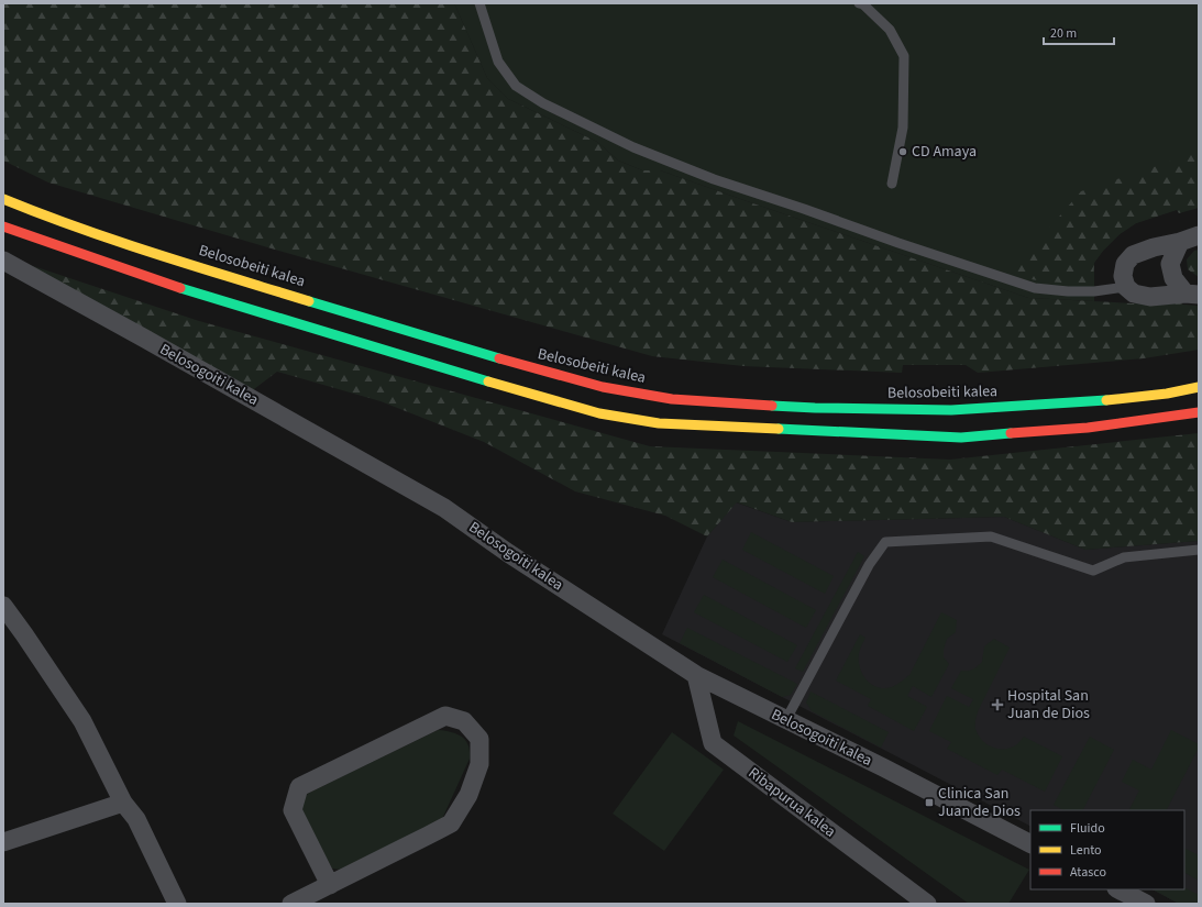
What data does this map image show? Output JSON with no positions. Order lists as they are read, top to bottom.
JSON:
{
  "streets": {
    "main road": ["Belosobeiti kalea"],
    "street": ["Belosogoiti kalea", "Ribapurua kalea"]
  },
  "crossings": [
    ["Belosogoiti kalea", "Ribapurua kalea"]
  ],
  "places": {
    "other": ["CD Amaya"],
    "health": ["Hospital San Juan de Dios"],
    "transit": ["Clinica San Juan de Dios"]
  },
  "legend": ["Fluido", "Lento", "Atasco"],
  "scale_bar": "20 m"
}
